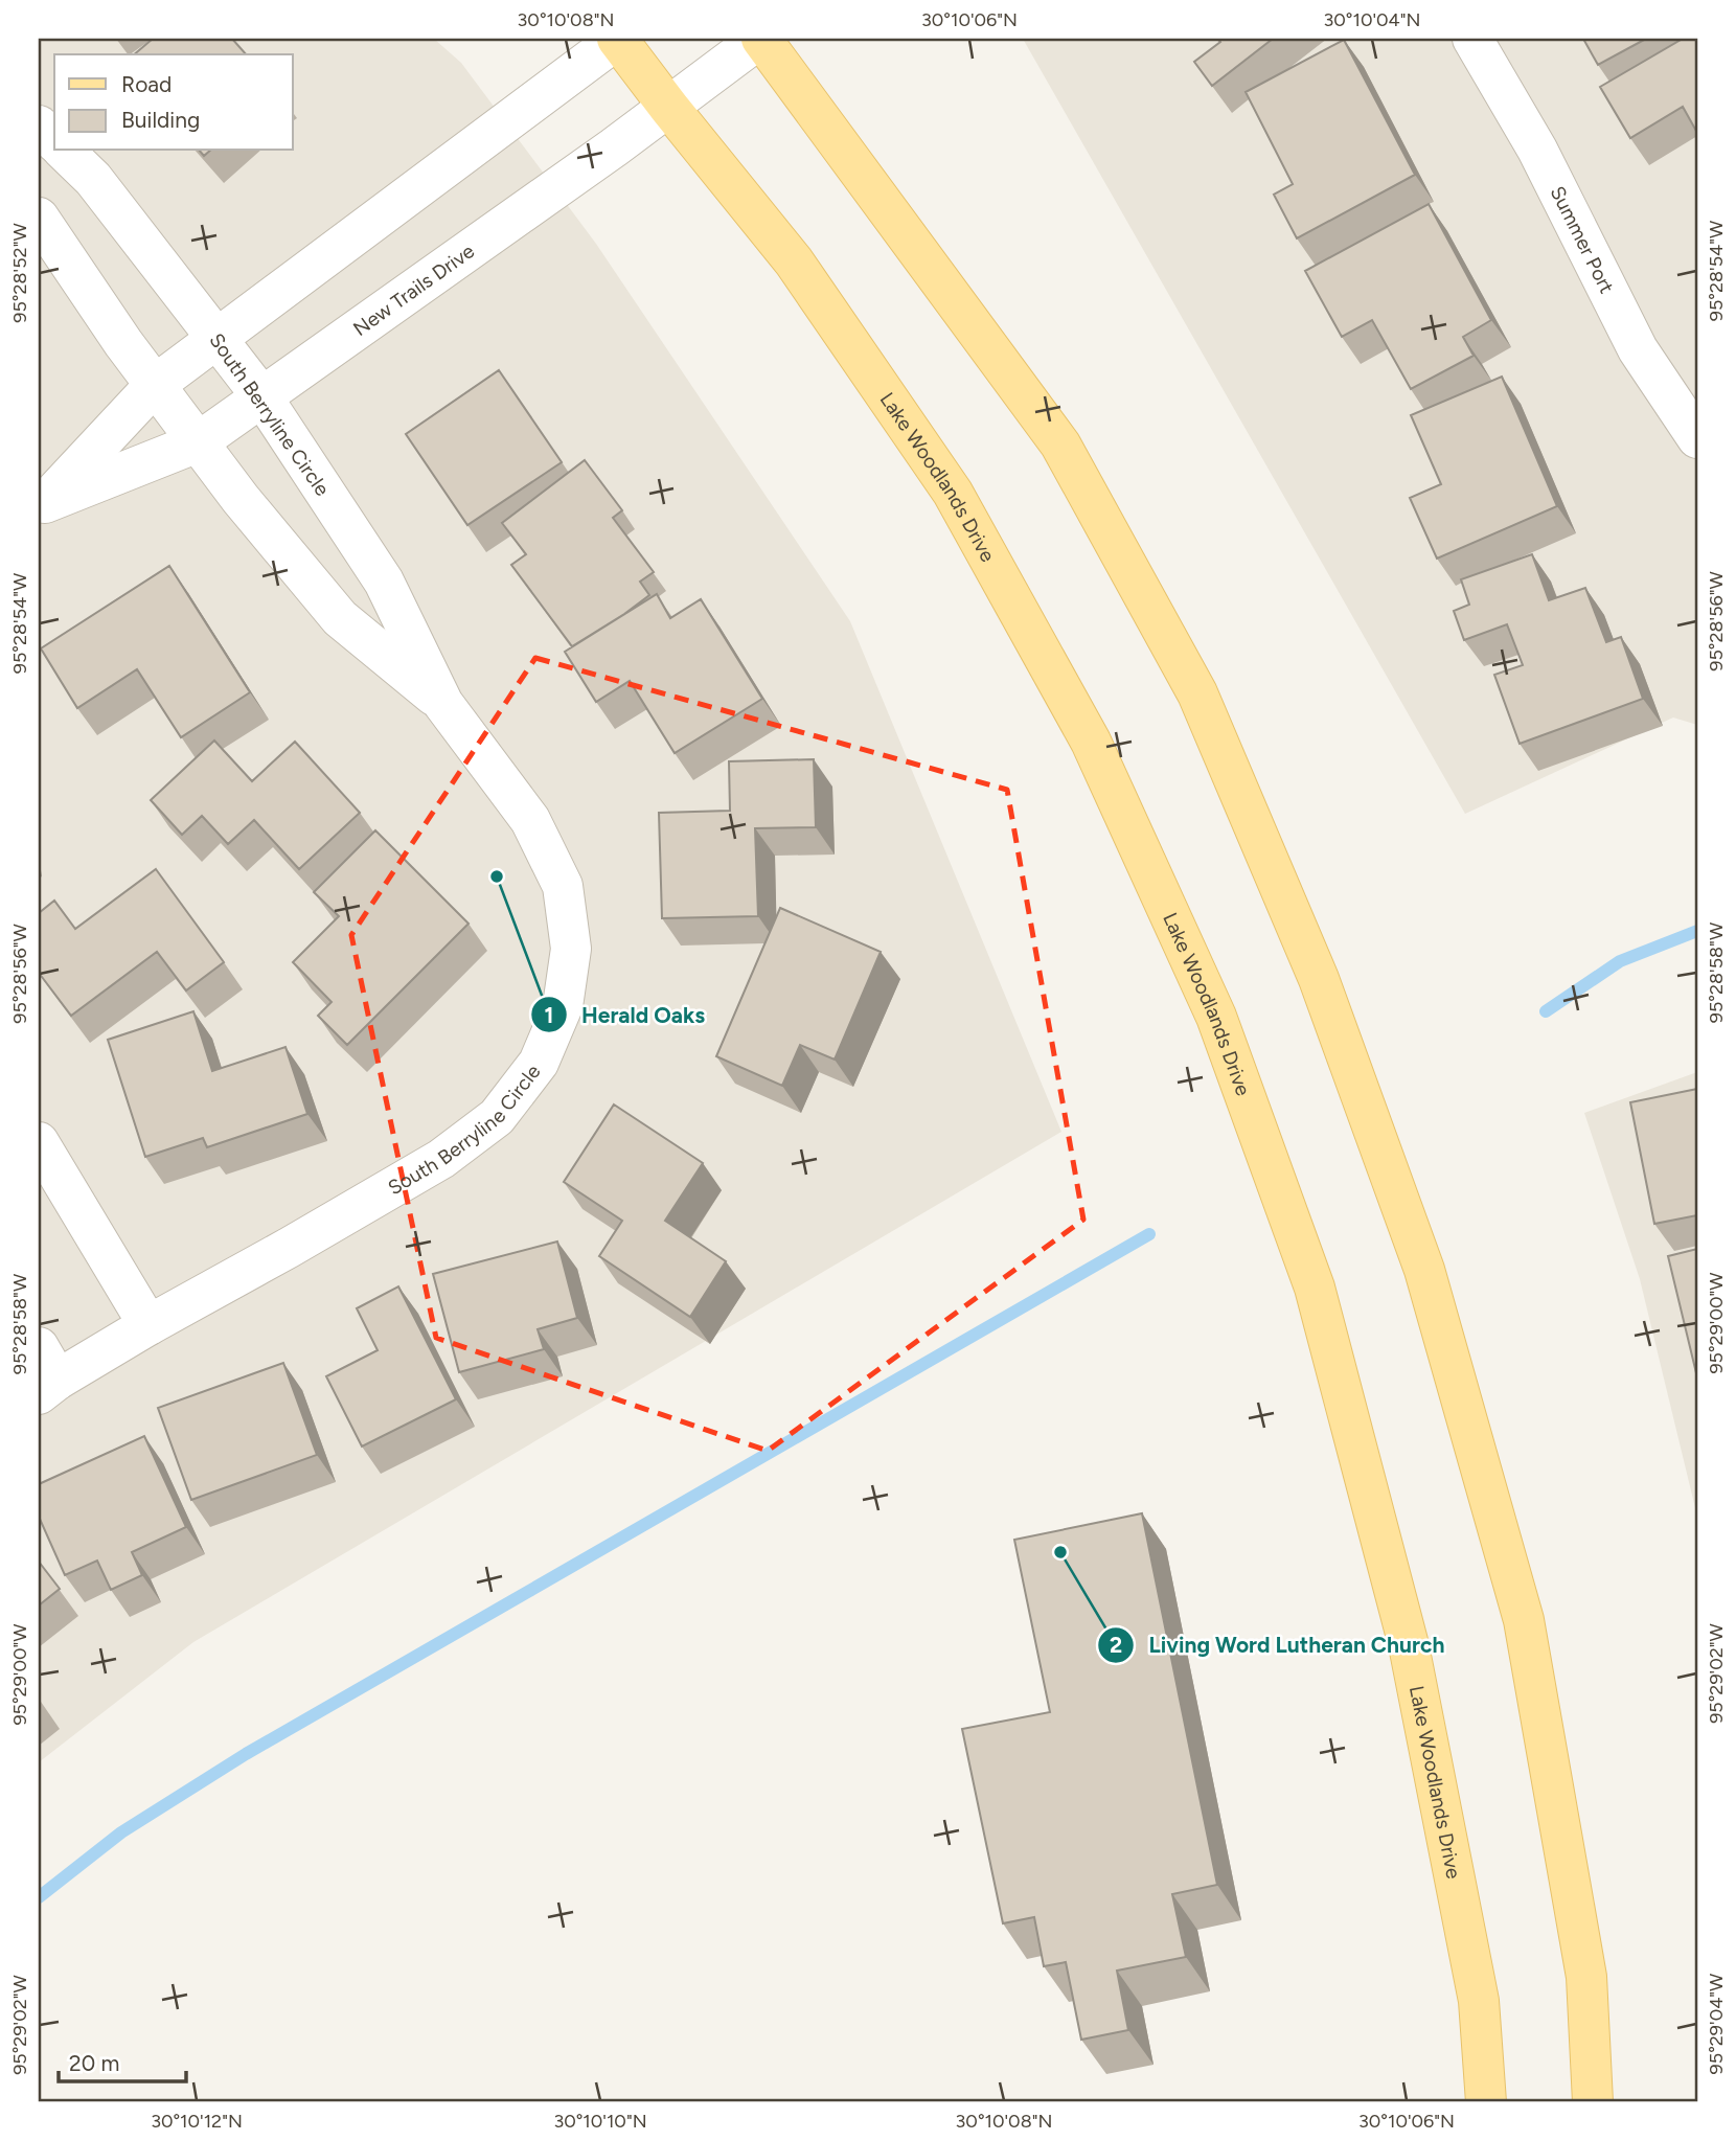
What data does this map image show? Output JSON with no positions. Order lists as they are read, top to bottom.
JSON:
{
  "streets": {
    "main road": ["Lake Woodlands Drive"],
    "street": ["Summer Port", "New Trails Drive", "South Berryline Circle"]
  },
  "crossings": [
    ["New Trails Drive", "South Berryline Circle"],
    ["New Trails Drive", "Lake Woodlands Drive"]
  ],
  "places": ["Herald Oaks", "Living Word Lutheran Church"],
  "legend": ["Road", "Building"],
  "scale_bar": "20 m",
  "coordinates": [
    "30°10'08\"N",
    "30°10'06\"N",
    "30°10'04\"N",
    "95°28'54\"W",
    "95°28'52\"W",
    "95°28'56\"W",
    "95°28'58\"W",
    "95°29'00\"W",
    "95°29'02\"W",
    "95°29'04\"W",
    "30°10'12\"N",
    "30°10'10\"N"
  ]
}
